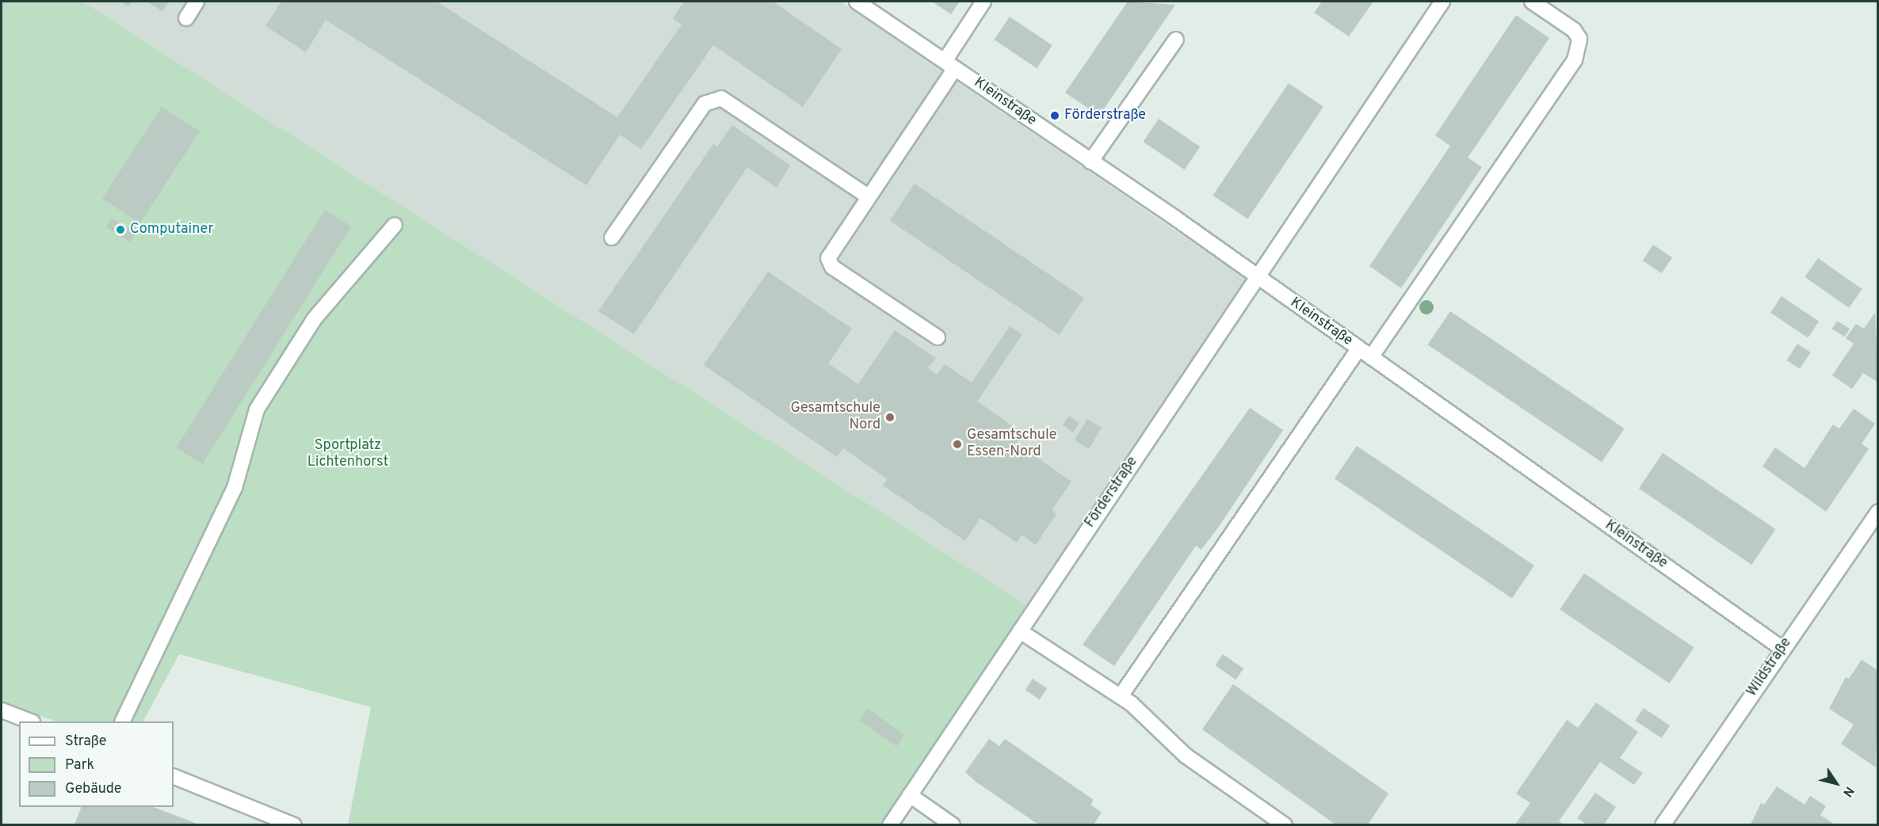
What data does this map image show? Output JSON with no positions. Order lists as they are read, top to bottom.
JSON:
{
  "streets": {
    "street": ["Kleinstraße", "Förderstraße", "Wildstraße"]
  },
  "crossings": [
    ["Kleinstraße", "Förderstraße"],
    ["Kleinstraße", "Wildstraße"]
  ],
  "parks": ["Sportplatz Lichtenhorst"],
  "places": [
    "Förderstraße",
    "Computainer",
    "Gesamtschule Nord",
    "Gesamtschule Essen-Nord"
  ],
  "legend": ["Straße", "Park", "Gebäude"],
  "north": "bottom right"
}
